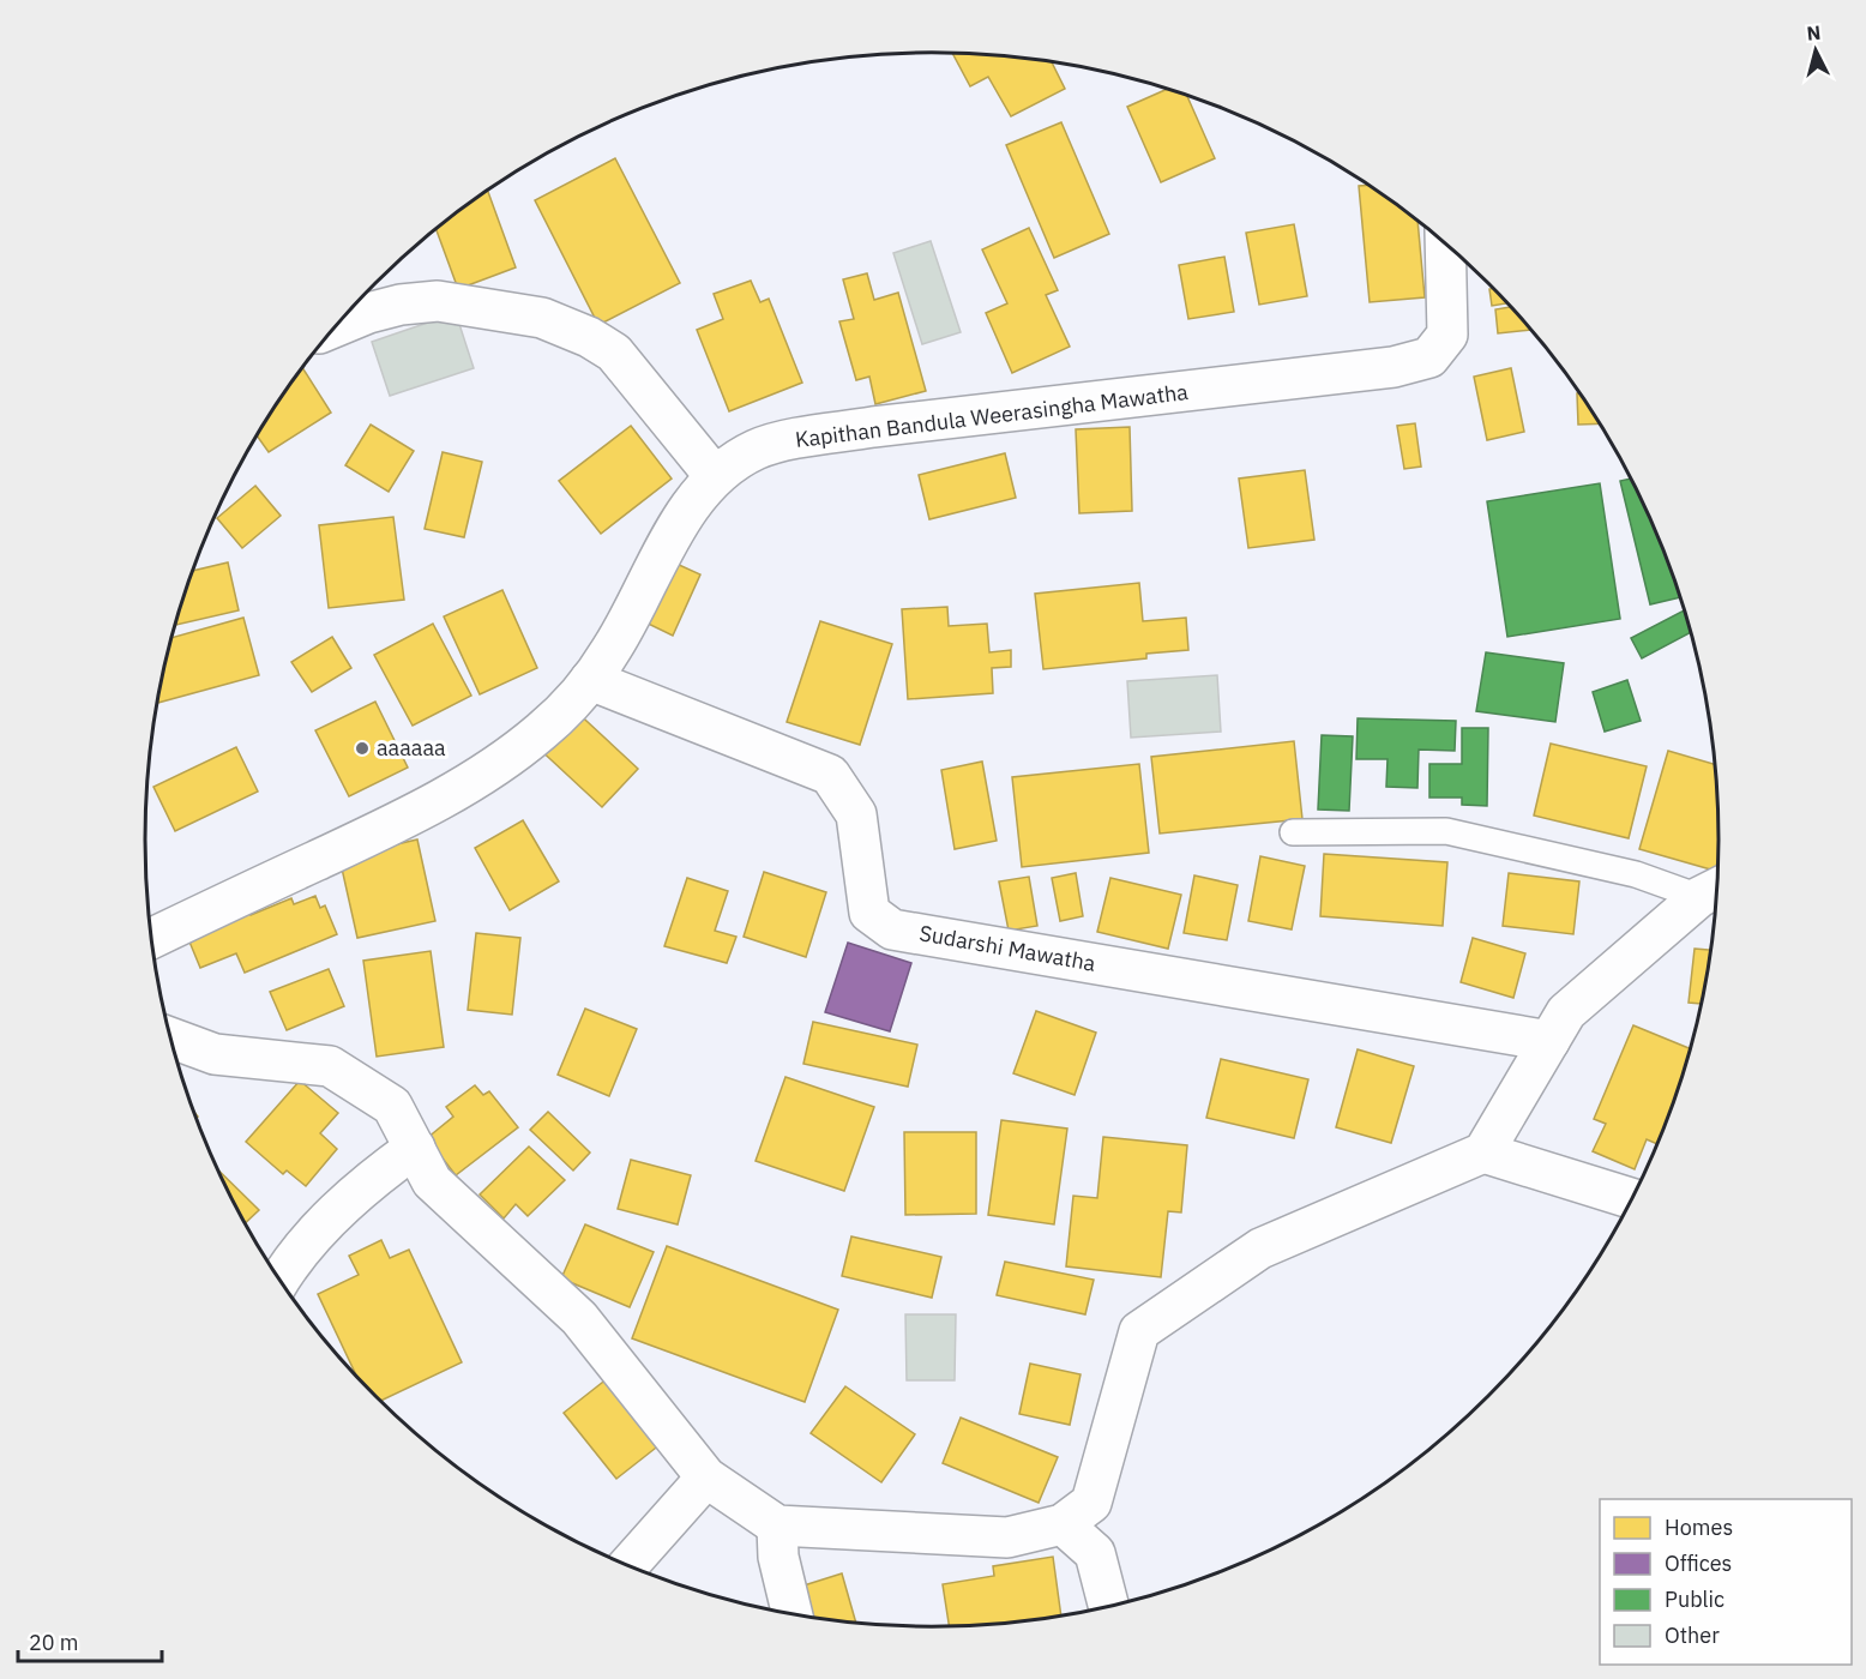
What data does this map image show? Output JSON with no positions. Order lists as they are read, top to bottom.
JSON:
{
  "streets": {
    "street": ["Kapithan Bandula Weerasingha Mawatha", "Sudarshi Mawatha"]
  },
  "crossings": [
    ["Kapithan Bandula Weerasingha Mawatha", "Sudarshi Mawatha"]
  ],
  "places": ["aaaaaa"],
  "legend": [
    "Homes",
    "Offices",
    "Public",
    "Other"
  ],
  "scale_bar": "20 m",
  "north": "top"
}
